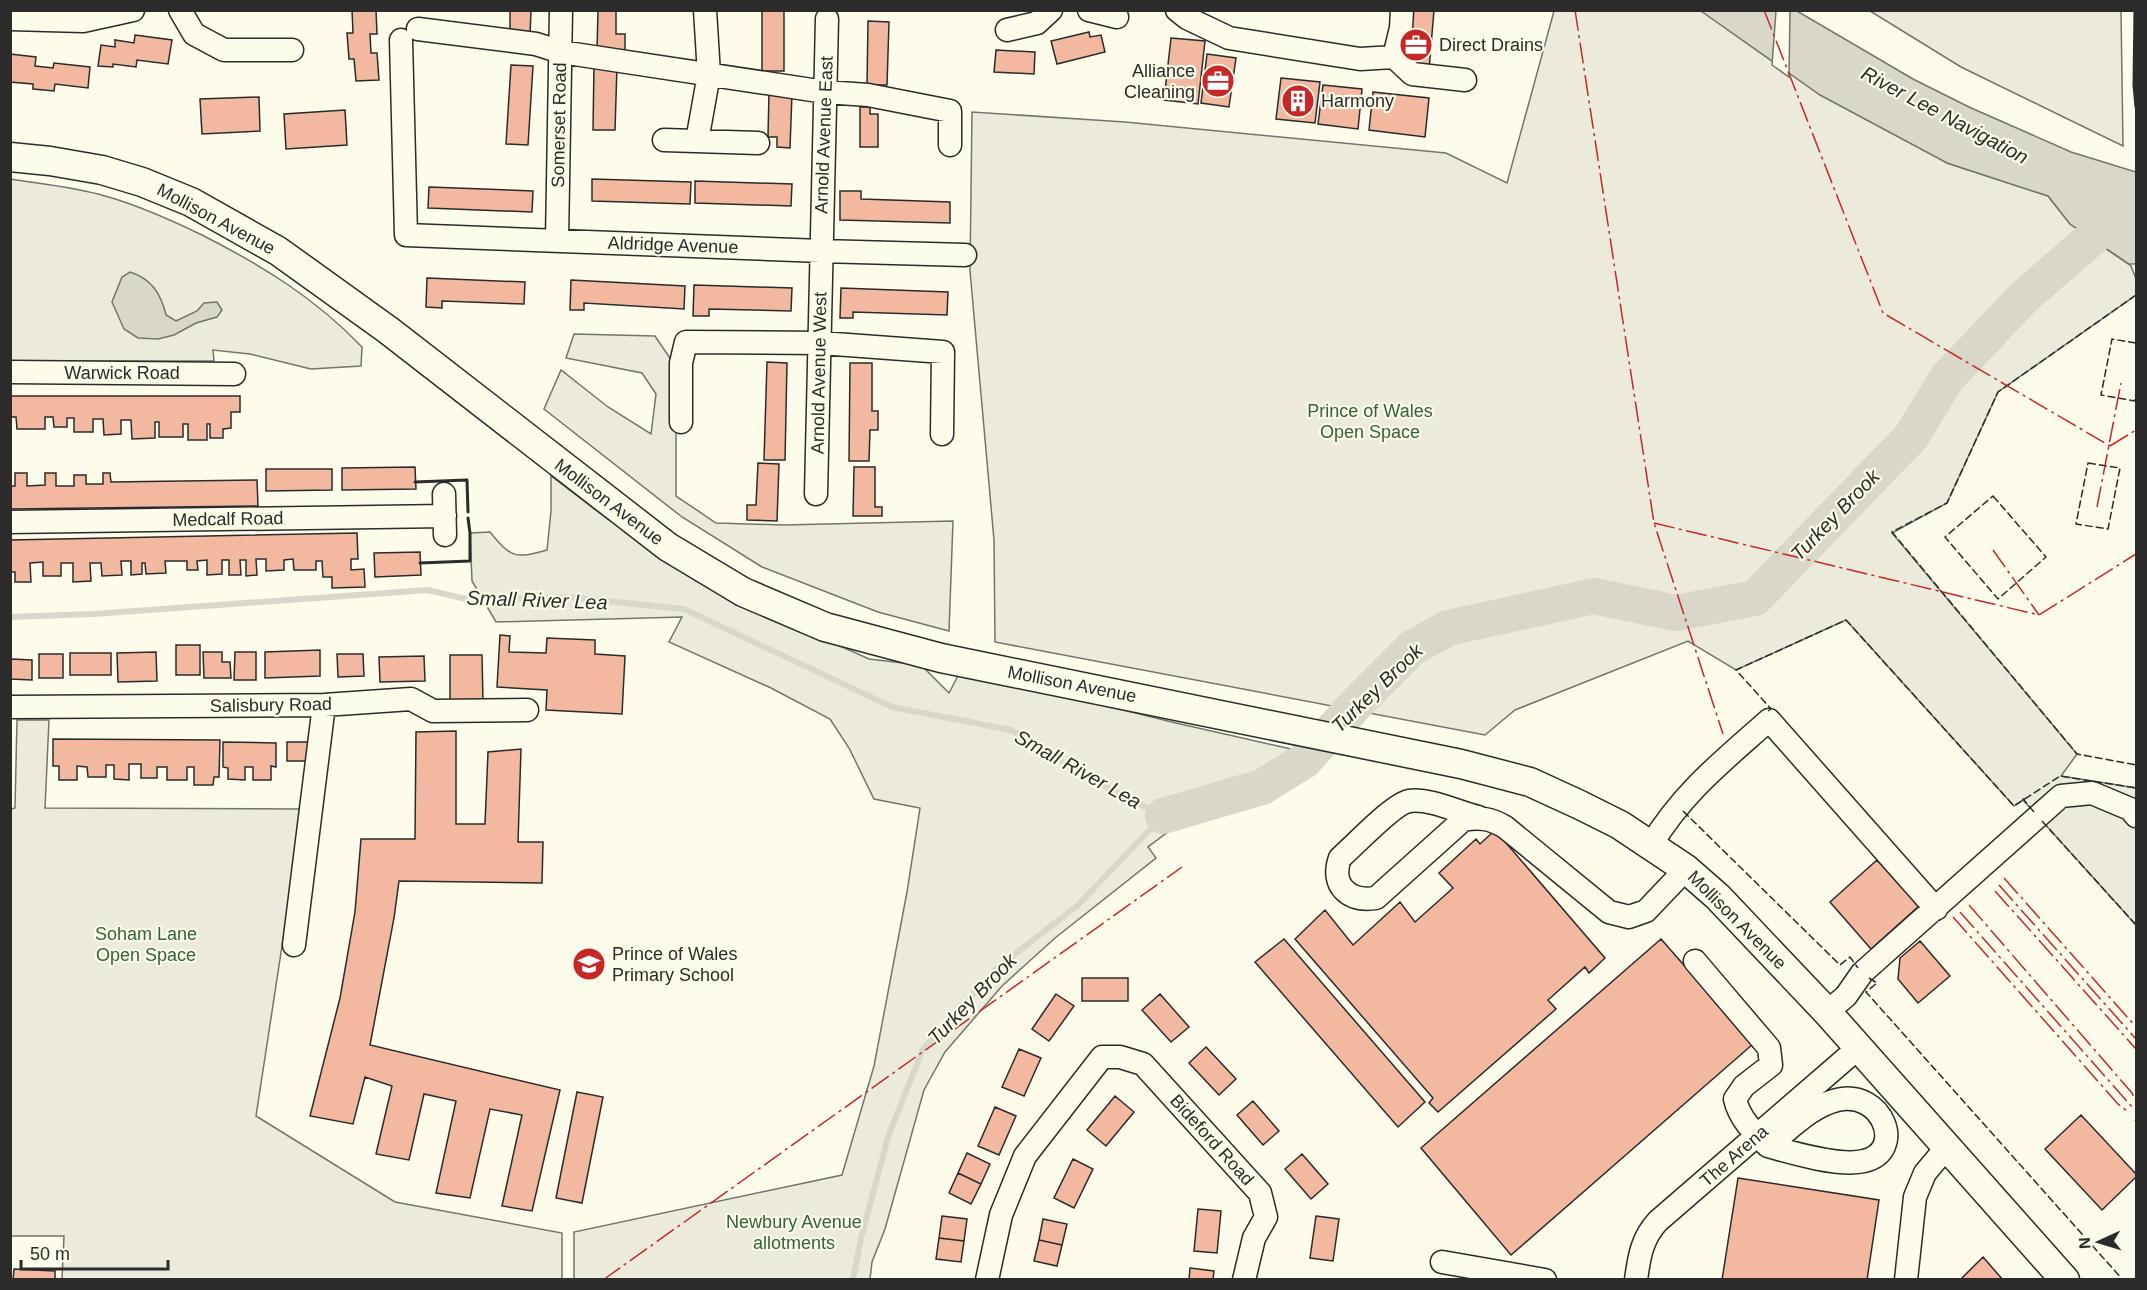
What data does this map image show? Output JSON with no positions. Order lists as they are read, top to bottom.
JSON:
{
  "streets": {
    "main road": ["Mollison Avenue"],
    "street": [
      "Somerset Road",
      "Arnold Avenue East",
      "Aldridge Avenue",
      "Warwick Road",
      "Arnold Avenue West",
      "Medcalf Road",
      "Salisbury Road",
      "Bideford Road",
      "The Arena"
    ]
  },
  "crossings": [
    ["Somerset Road", "Aldridge Avenue"],
    ["Arnold Avenue East", "Aldridge Avenue"],
    ["Arnold Avenue East", "Arnold Avenue West"],
    ["Mollison Avenue", "The Arena"],
    ["Aldridge Avenue", "Arnold Avenue West"]
  ],
  "water": ["River Lee Navigation", "Turkey Brook", "Small River Lea"],
  "parks": ["Prince of Wales Open Space", "Soham Lane Open Space", "Newbury Avenue allotments"],
  "places": {
    "office": ["Direct Drains", "Alliance Cleaning"],
    "building": ["Harmony"],
    "school or university": ["Prince of Wales Primary School"]
  },
  "scale_bar": "50 m",
  "north": "left"
}
